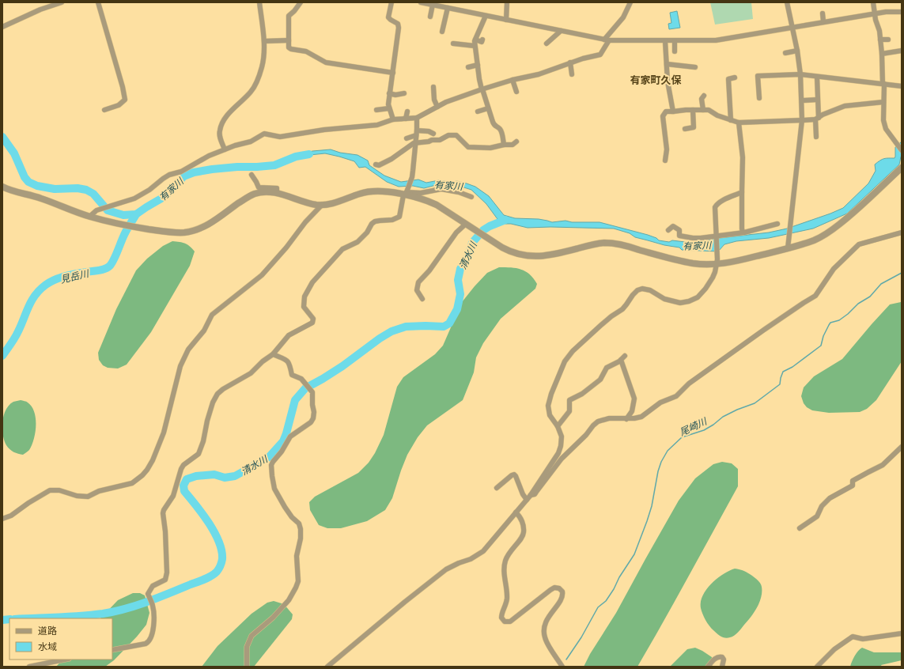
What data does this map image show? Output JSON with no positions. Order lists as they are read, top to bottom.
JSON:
{
  "districts": ["有家町久保"],
  "water": [
    "有家川",
    "清水川",
    "見岳川",
    "尾崎川"
  ],
  "legend": ["道路", "水域"]
}
